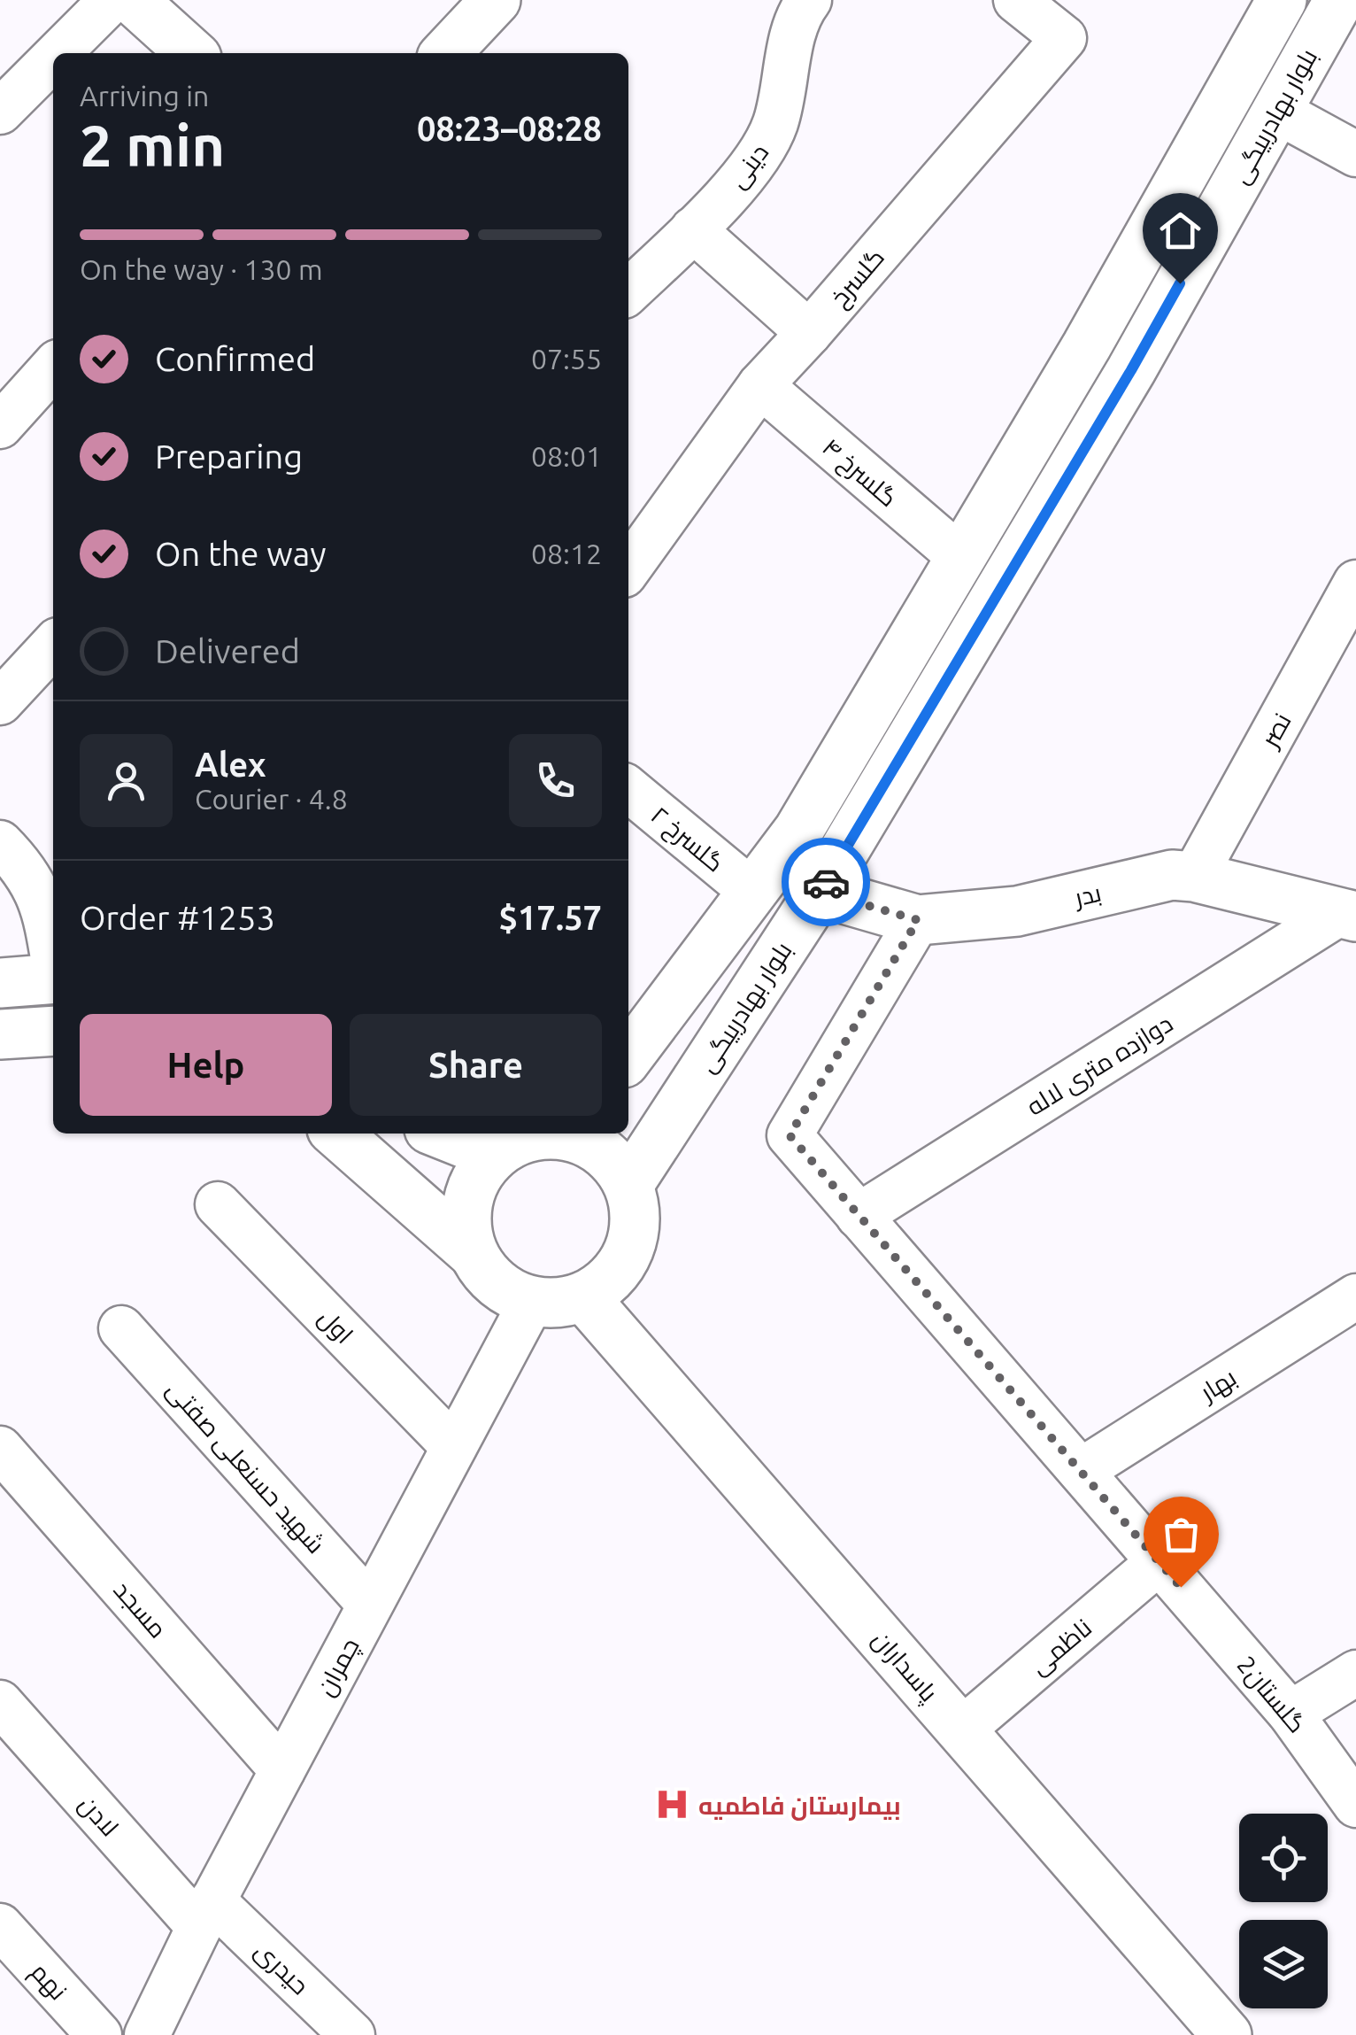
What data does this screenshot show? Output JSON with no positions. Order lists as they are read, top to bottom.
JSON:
{
  "streets": {
    "main road": ["بلوار بهادربیگی", "بدر", "پاسداران"],
    "street": [
      "دینی",
      "گلسرخ",
      "گلسرخ ۴",
      "نصر",
      "گلسرخ ۲",
      "دوازده متری لاله",
      "اول",
      "بهار",
      "شهید حسنعلی صفتی",
      "مسجد",
      "ناظمی",
      "چمران",
      "گلستان2",
      "لادن",
      "حیدری",
      "نهم"
    ]
  },
  "crossings": [
    ["بلوار بهادربیگی", "گلسرخ ۴"],
    ["بلوار بهادربیگی", "گلسرخ ۲"],
    ["بلوار بهادربیگی", "بدر"],
    ["گلسرخ", "گلسرخ ۴"],
    ["نصر", "بدر"],
    ["بدر", "دوازده متری لاله"],
    ["بدر", "گلستان2"],
    ["دوازده متری لاله", "گلستان2"],
    ["اول", "چمران"],
    ["بهار", "گلستان2"],
    ["شهید حسنعلی صفتی", "چمران"],
    ["مسجد", "چمران"],
    ["ناظمی", "پاسداران"],
    ["ناظمی", "گلستان2"],
    ["چمران", "لادن"],
    ["چمران", "حیدری"],
    ["لادن", "حیدری"]
  ],
  "places": {
    "hospital": ["بیمارستان فاطمیه"]
  },
  "page": {
    "heading": ["2 min", "Arriving in", "08:23–08:28"],
    "panel": [
      "Alex",
      "Courier · 4.8",
      "Order #1253",
      "$17.57"
    ],
    "bar": "On the way · 130 m",
    "list": [
      ["Confirmed", "07:55"],
      ["Preparing", "08:01"],
      ["On the way", "08:12"],
      "Delivered"
    ],
    "buttons": ["Help", "Share"]
  }
}
